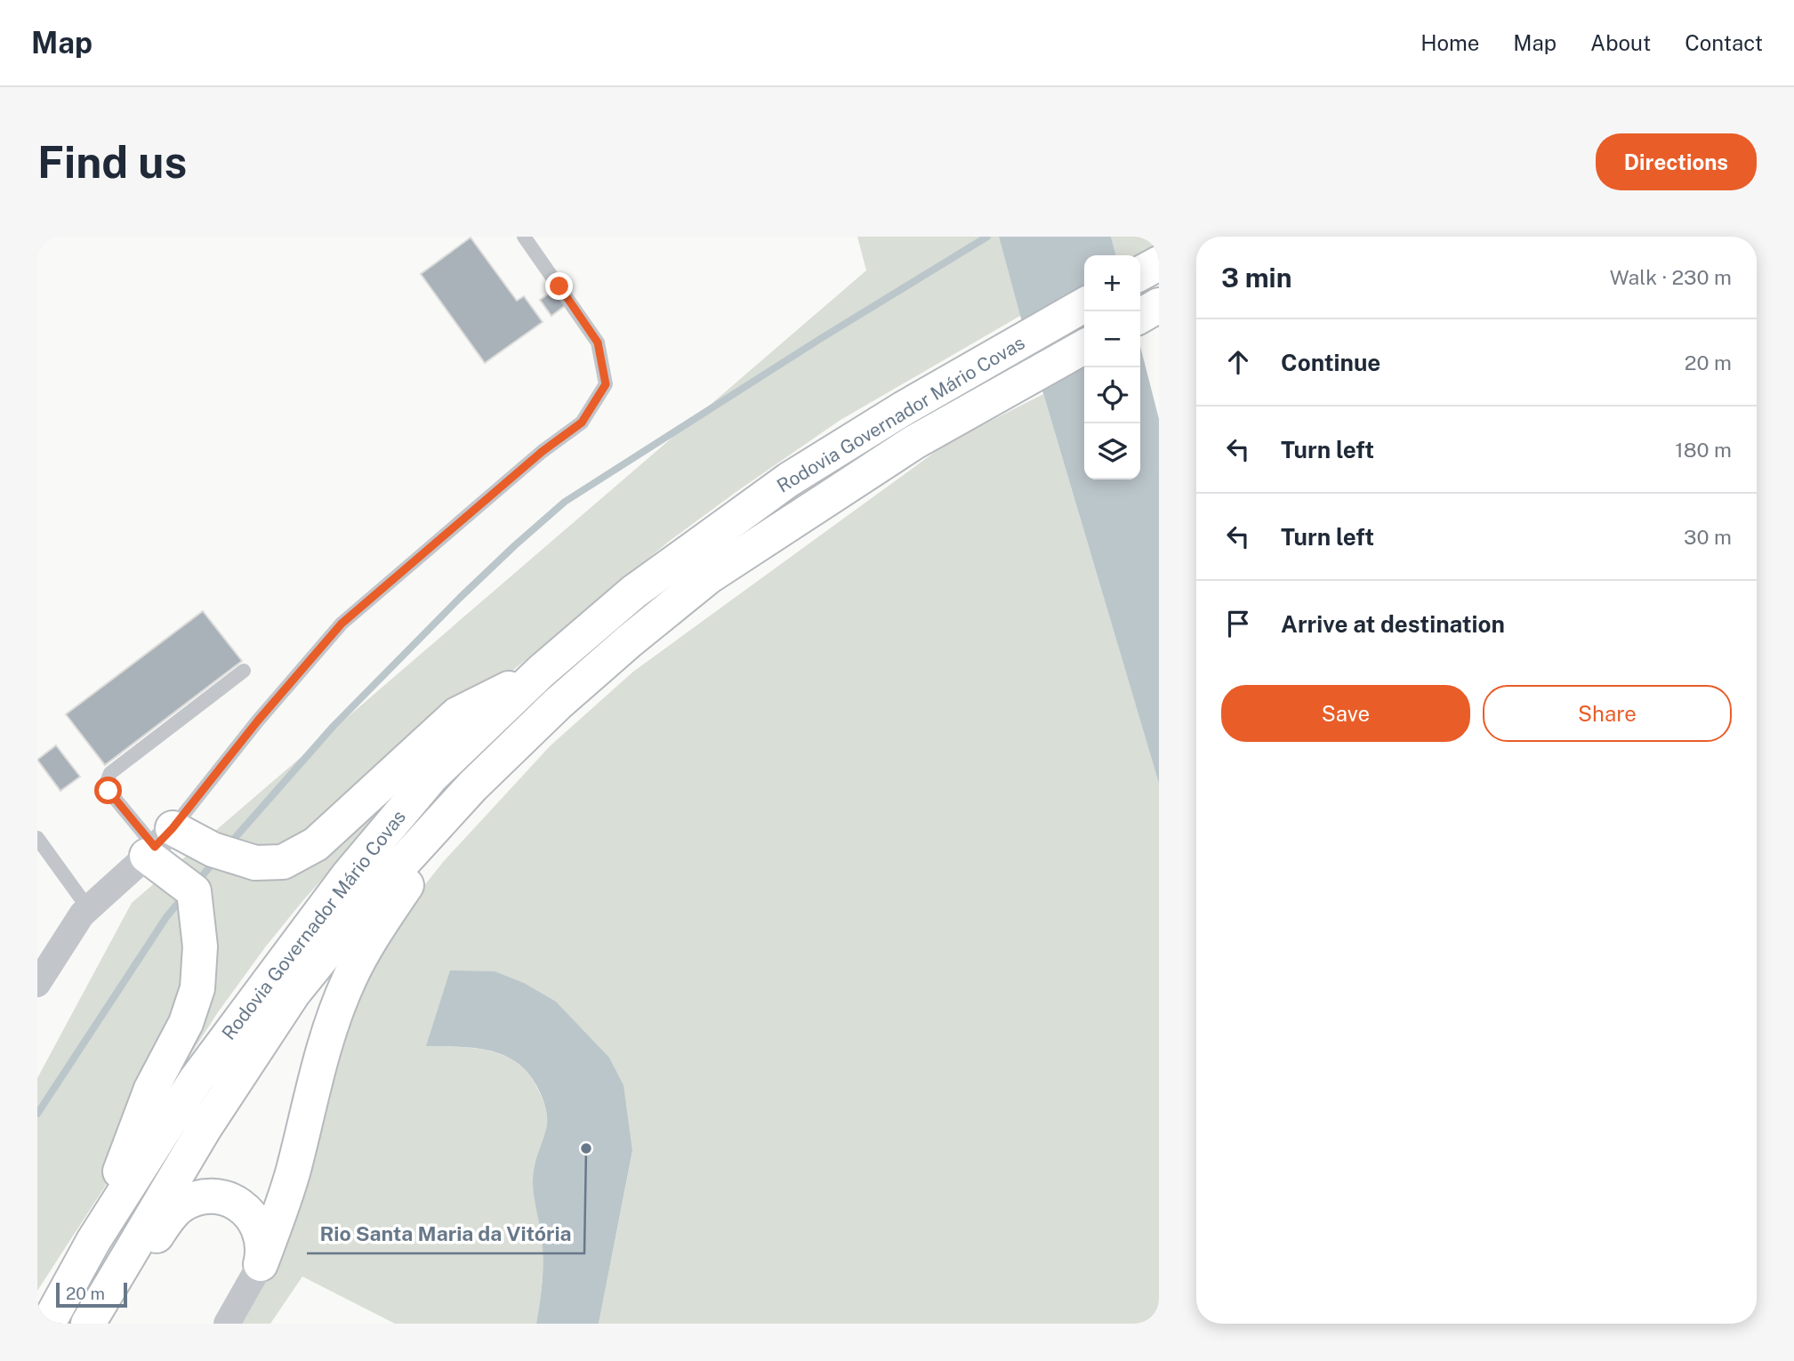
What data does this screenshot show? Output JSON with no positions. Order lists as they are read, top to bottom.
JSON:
{
  "streets": {
    "highway": ["Rodovia Governador Mário Covas"]
  },
  "places": ["Rio Santa Maria da Vitória"],
  "scale_bar": "20 m",
  "page": {
    "header": "Map",
    "nav": [
      "Home",
      "Map",
      "About",
      "Contact"
    ],
    "buttons": [
      "Directions",
      ["Save", "Share"]
    ],
    "title": "Find us",
    "heading": ["3 min", "Walk · 230 m"],
    "map_buttons": ["+", "−"],
    "list": [
      ["Continue", "20 m"],
      ["Turn left", "180 m"],
      ["Turn left", "30 m"],
      "Arrive at destination"
    ],
    "scale": "20 m"
  }
}
